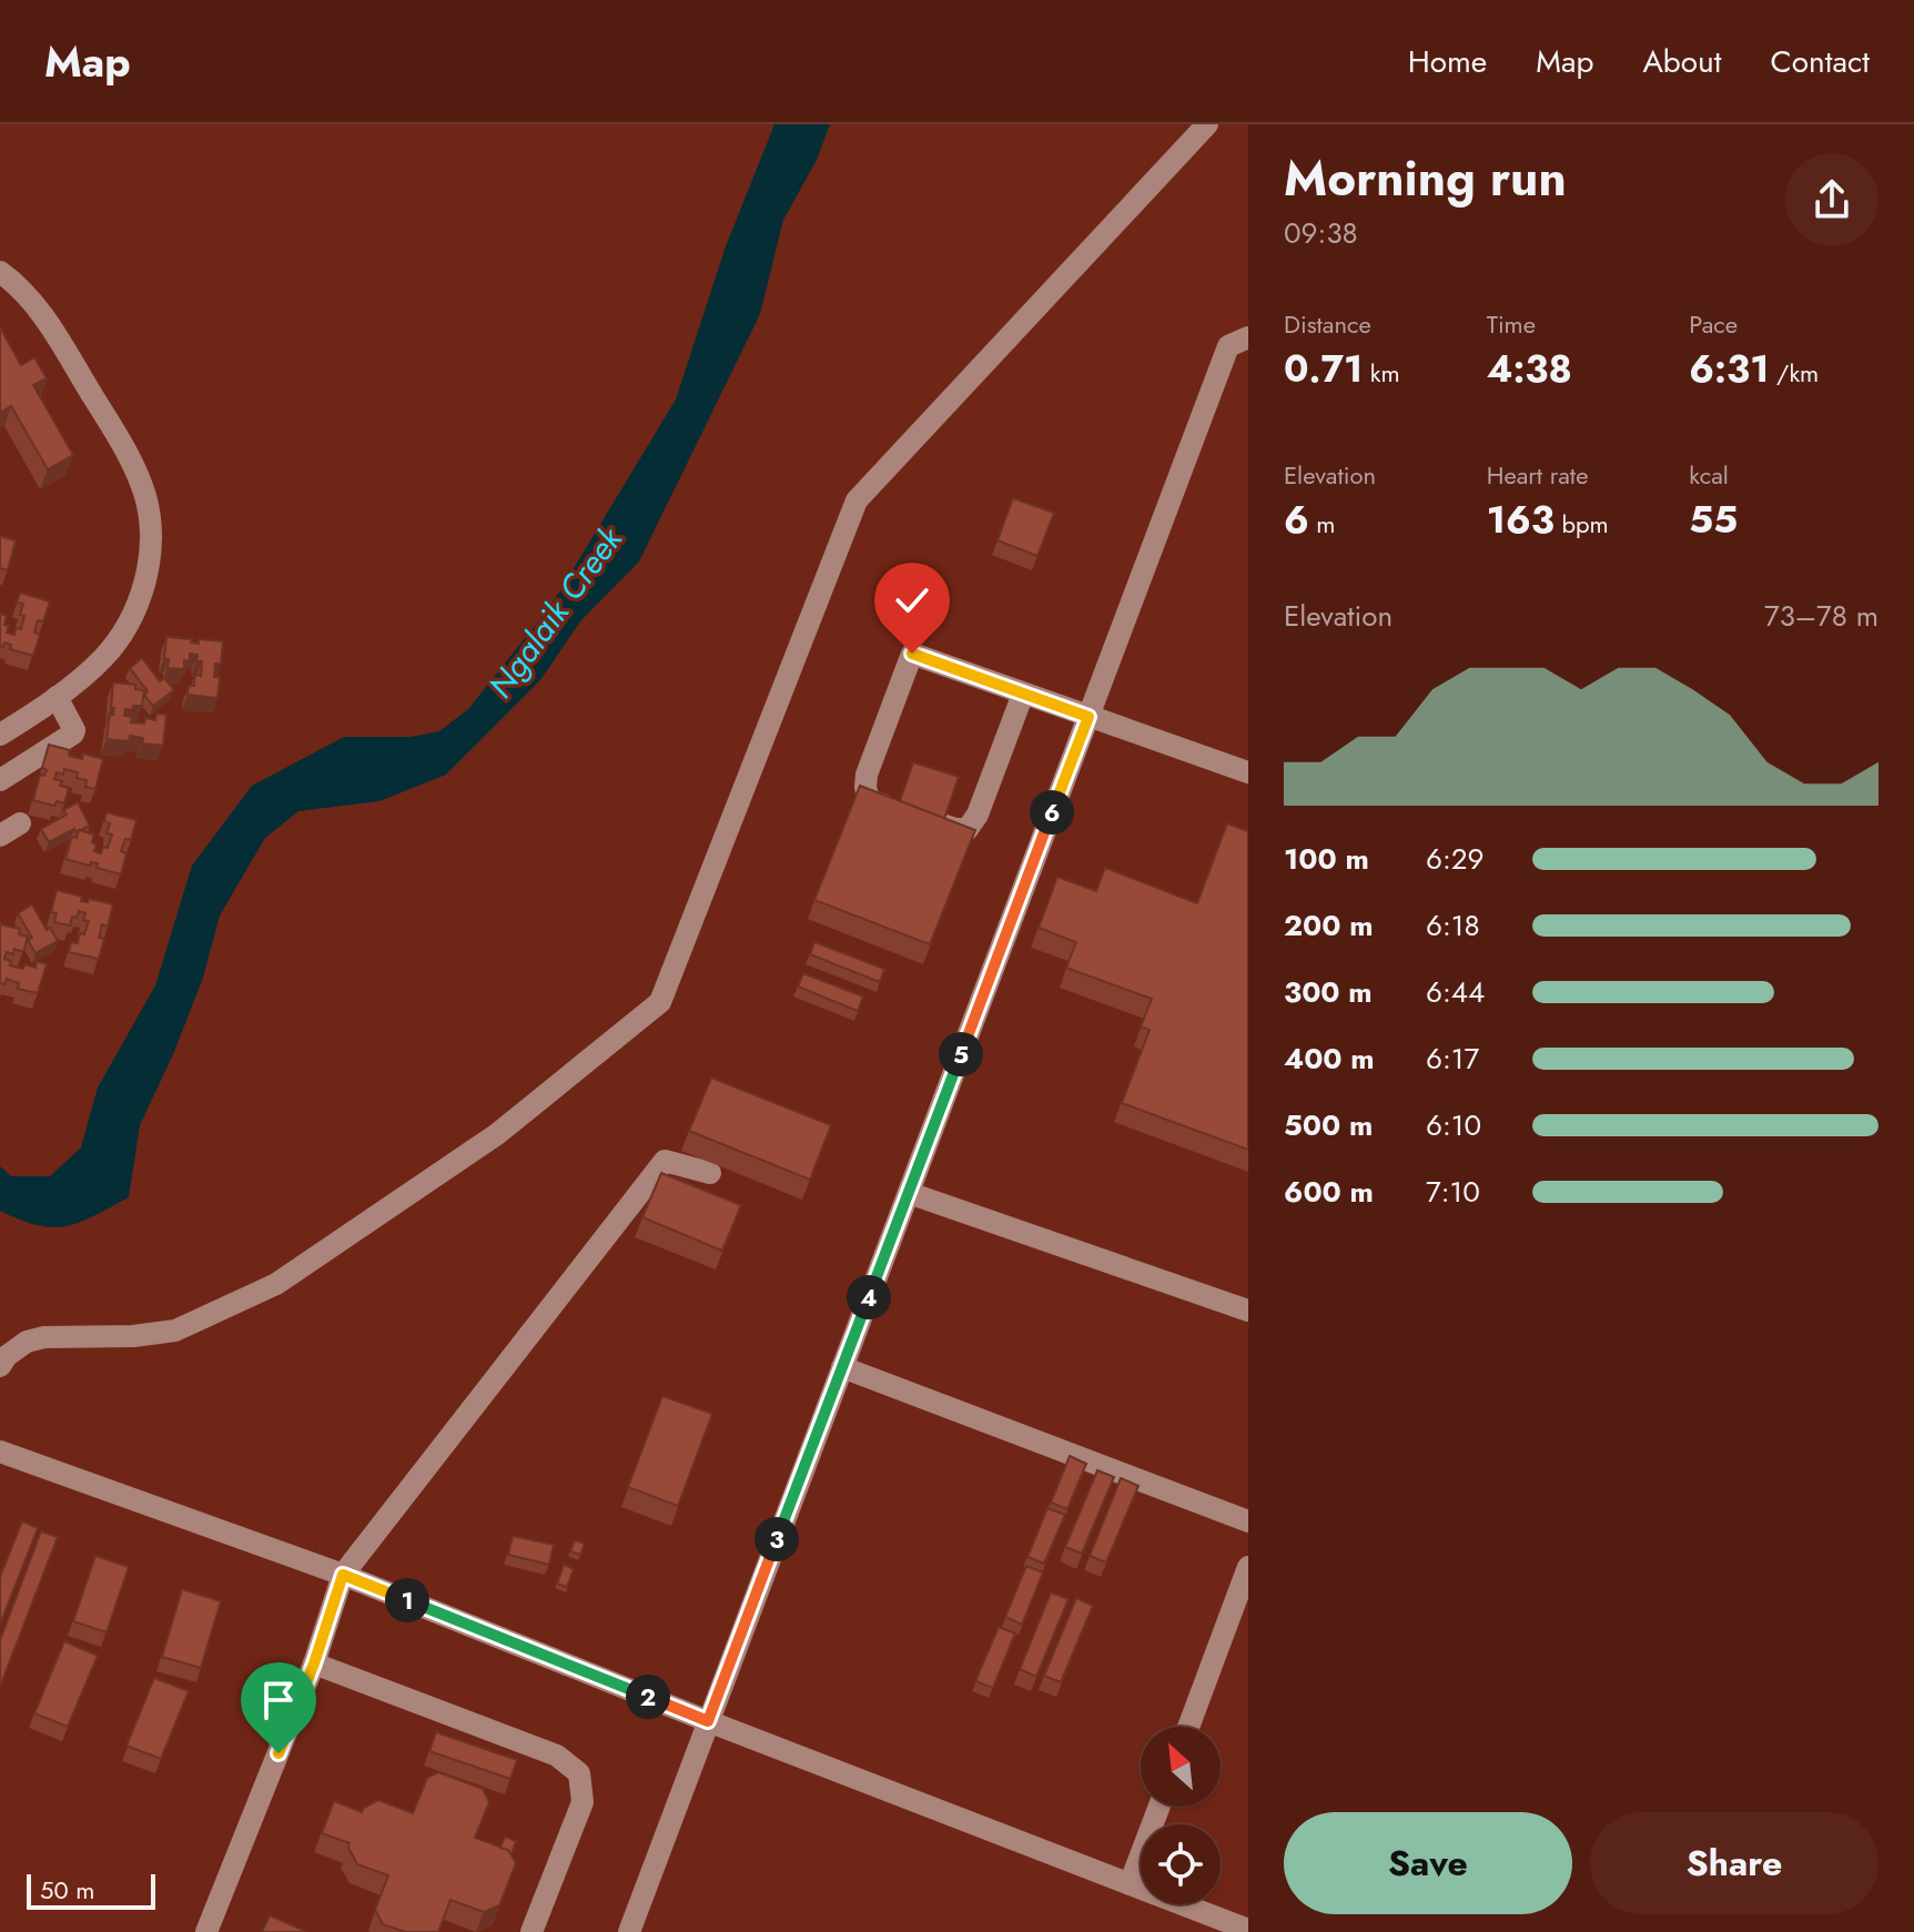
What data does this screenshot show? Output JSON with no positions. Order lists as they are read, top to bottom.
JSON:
{
  "water": ["Ngalaik Creek"],
  "scale_bar": "50 m",
  "north": "top left",
  "page": {
    "header": "Map",
    "nav": [
      "Home",
      "Map",
      "About",
      "Contact"
    ],
    "heading": ["Morning run", "09:38"],
    "stats": [
      ["Distance", "0.71 km"],
      ["Time", "4:38"],
      ["Pace", "6:31 /km"],
      ["Elevation", "6 m"],
      ["Heart rate", "163 bpm"],
      ["kcal", "55"]
    ],
    "chart": ["Elevation", "73–78 m"],
    "pins": [
      "6",
      "5",
      "4",
      "3",
      "1",
      "2"
    ],
    "list": [
      {
        "name": "100 m",
        "note": "6:29"
      },
      {
        "name": "200 m",
        "note": "6:18"
      },
      {
        "name": "300 m",
        "note": "6:44"
      },
      {
        "name": "400 m",
        "note": "6:17"
      },
      {
        "name": "500 m",
        "note": "6:10"
      },
      {
        "name": "600 m",
        "note": "7:10"
      }
    ],
    "buttons": ["Save", "Share"],
    "scale": "50 m"
  }
}
